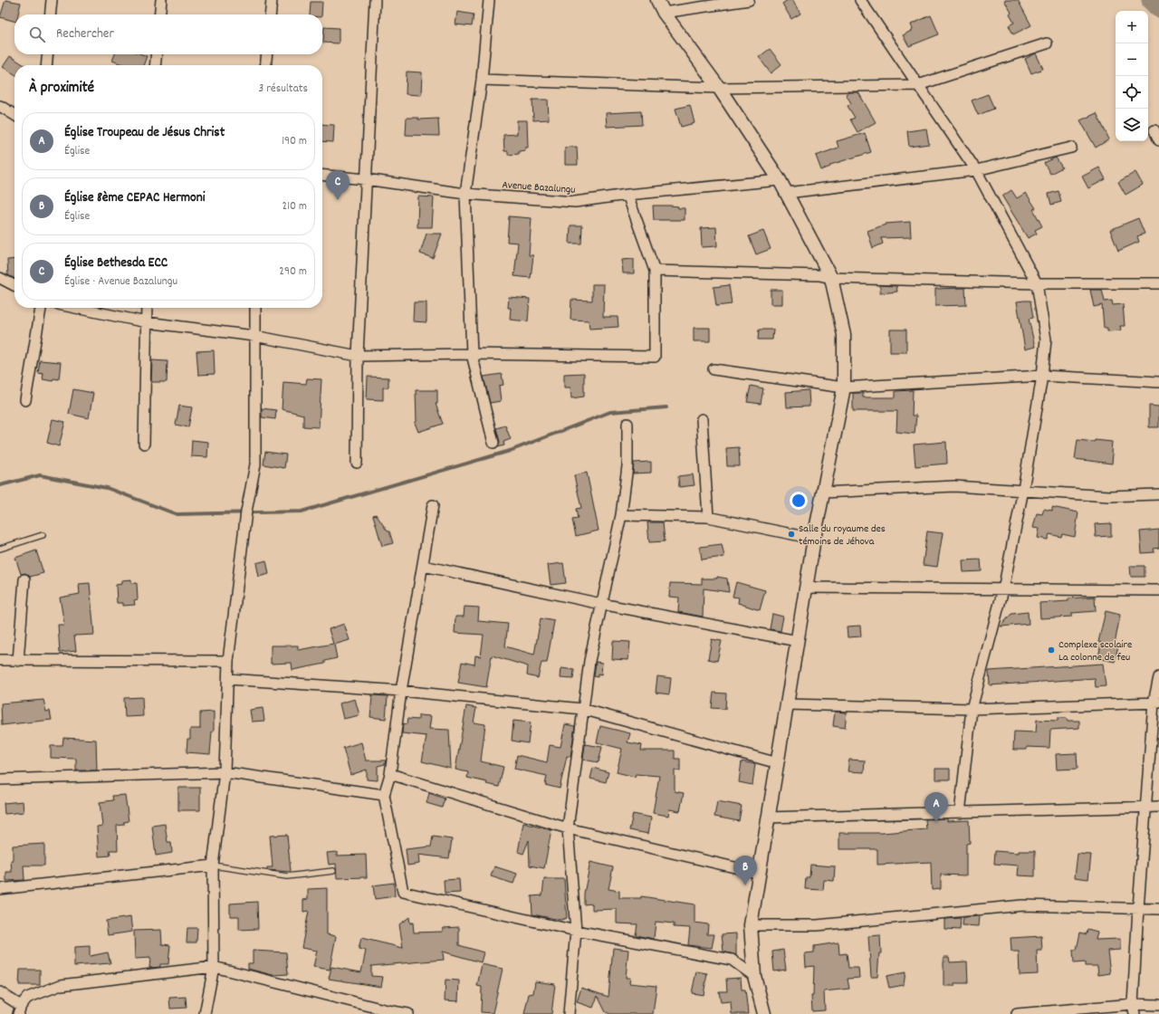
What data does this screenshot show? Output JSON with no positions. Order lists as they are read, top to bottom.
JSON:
{
  "streets": {
    "street": ["Avenue Bazalungu"]
  },
  "places": ["Salle du royaume des témoins de Jéhova", "Complexe scolaire La colonne de feu"],
  "page": {
    "map_buttons": ["+", "−"],
    "search": "Rechercher",
    "heading": ["À proximité", "3 résultats"],
    "list": [
      {
        "mark": "A",
        "name": "Église Troupeau de Jésus Christ",
        "note": "Église",
        "value": "190 m"
      },
      {
        "mark": "B",
        "name": "Église 8ème CEPAC Hermoni",
        "note": "Église",
        "value": "210 m"
      },
      {
        "mark": "C",
        "name": "Église Bethesda ECC",
        "note": "Église · Avenue Bazalungu",
        "value": "290 m"
      }
    ],
    "pins": ["C", "A", "B"]
  }
}
